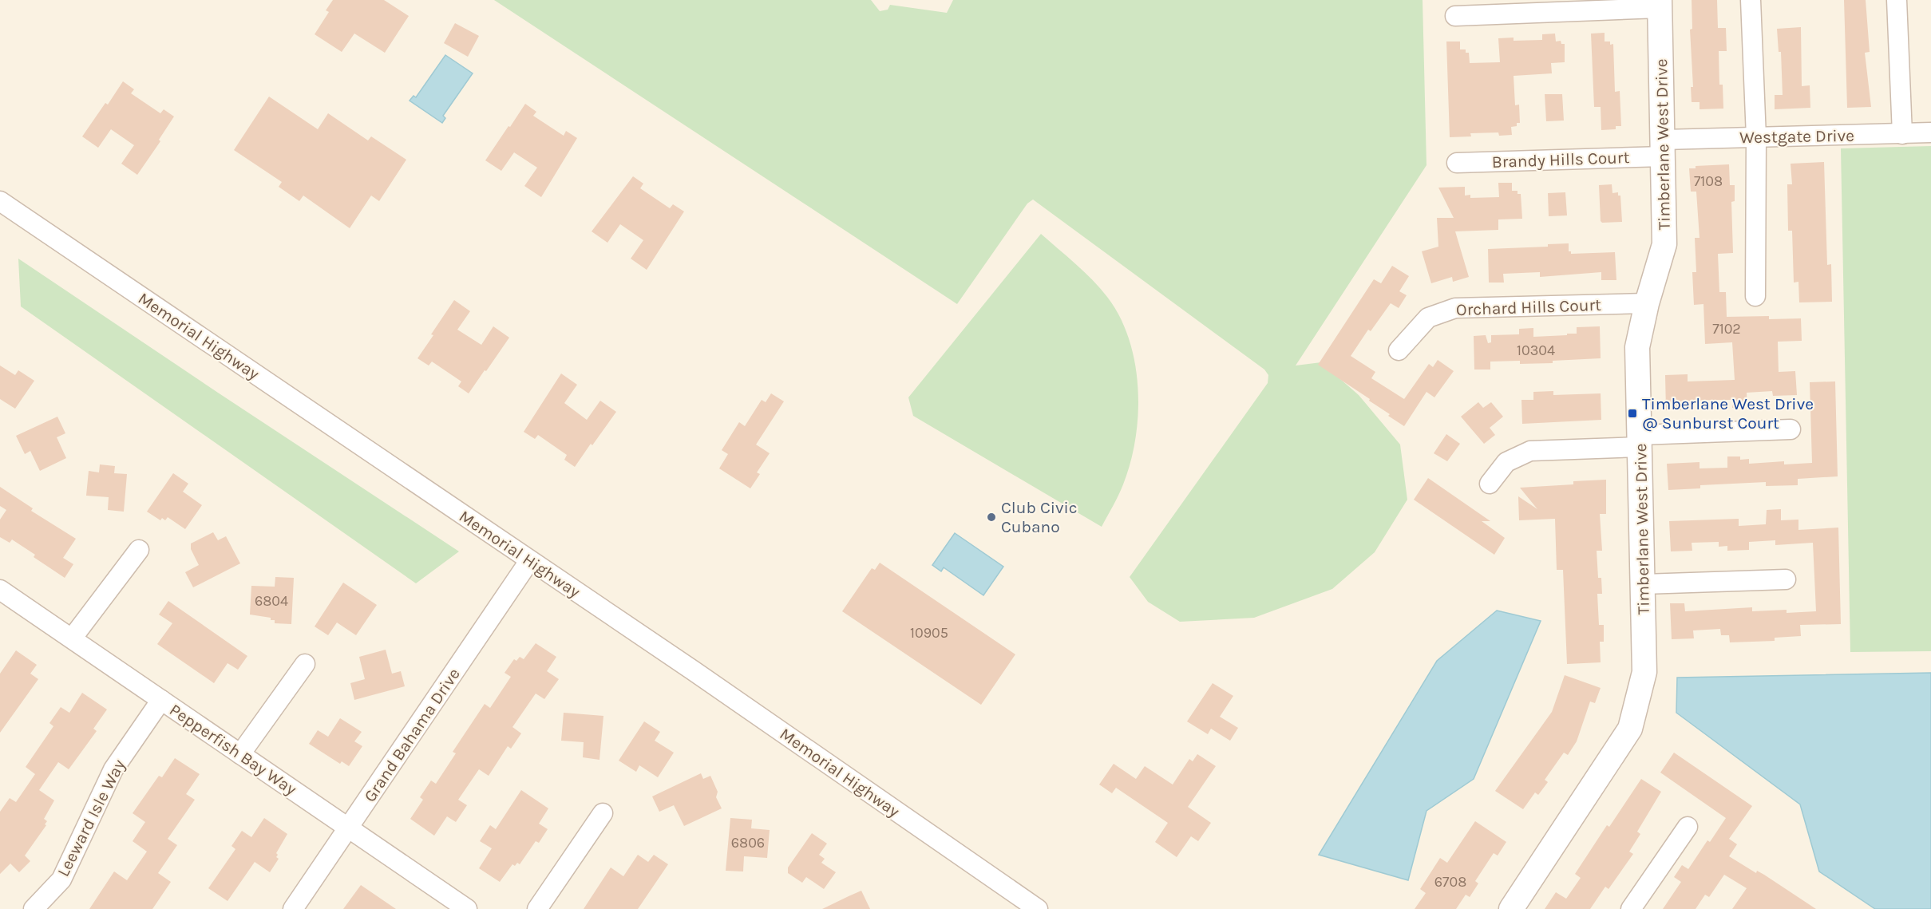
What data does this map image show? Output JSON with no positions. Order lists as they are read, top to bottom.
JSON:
{
  "streets": {
    "street": [
      "Westgate Drive",
      "Timberlane West Drive",
      "Brandy Hills Court",
      "Orchard Hills Court",
      "Memorial Highway",
      "Grand Bahama Drive",
      "Pepperfish Bay Way",
      "Leeward Isle Way"
    ]
  },
  "crossings": [
    ["Westgate Drive", "Timberlane West Drive"],
    ["Westgate Drive", "Brandy Hills Court"],
    ["Timberlane West Drive", "Brandy Hills Court"],
    ["Timberlane West Drive", "Orchard Hills Court"],
    ["Memorial Highway", "Grand Bahama Drive"],
    ["Grand Bahama Drive", "Pepperfish Bay Way"],
    ["Pepperfish Bay Way", "Leeward Isle Way"]
  ],
  "places": {
    "transit": ["Timberlane West Drive @ Sunburst Court"],
    "other": ["Club Civic Cubano"]
  },
  "house_numbers": [
    "7108",
    "7102",
    "10304",
    "6804",
    "10905",
    "6806",
    "6708"
  ]
}
